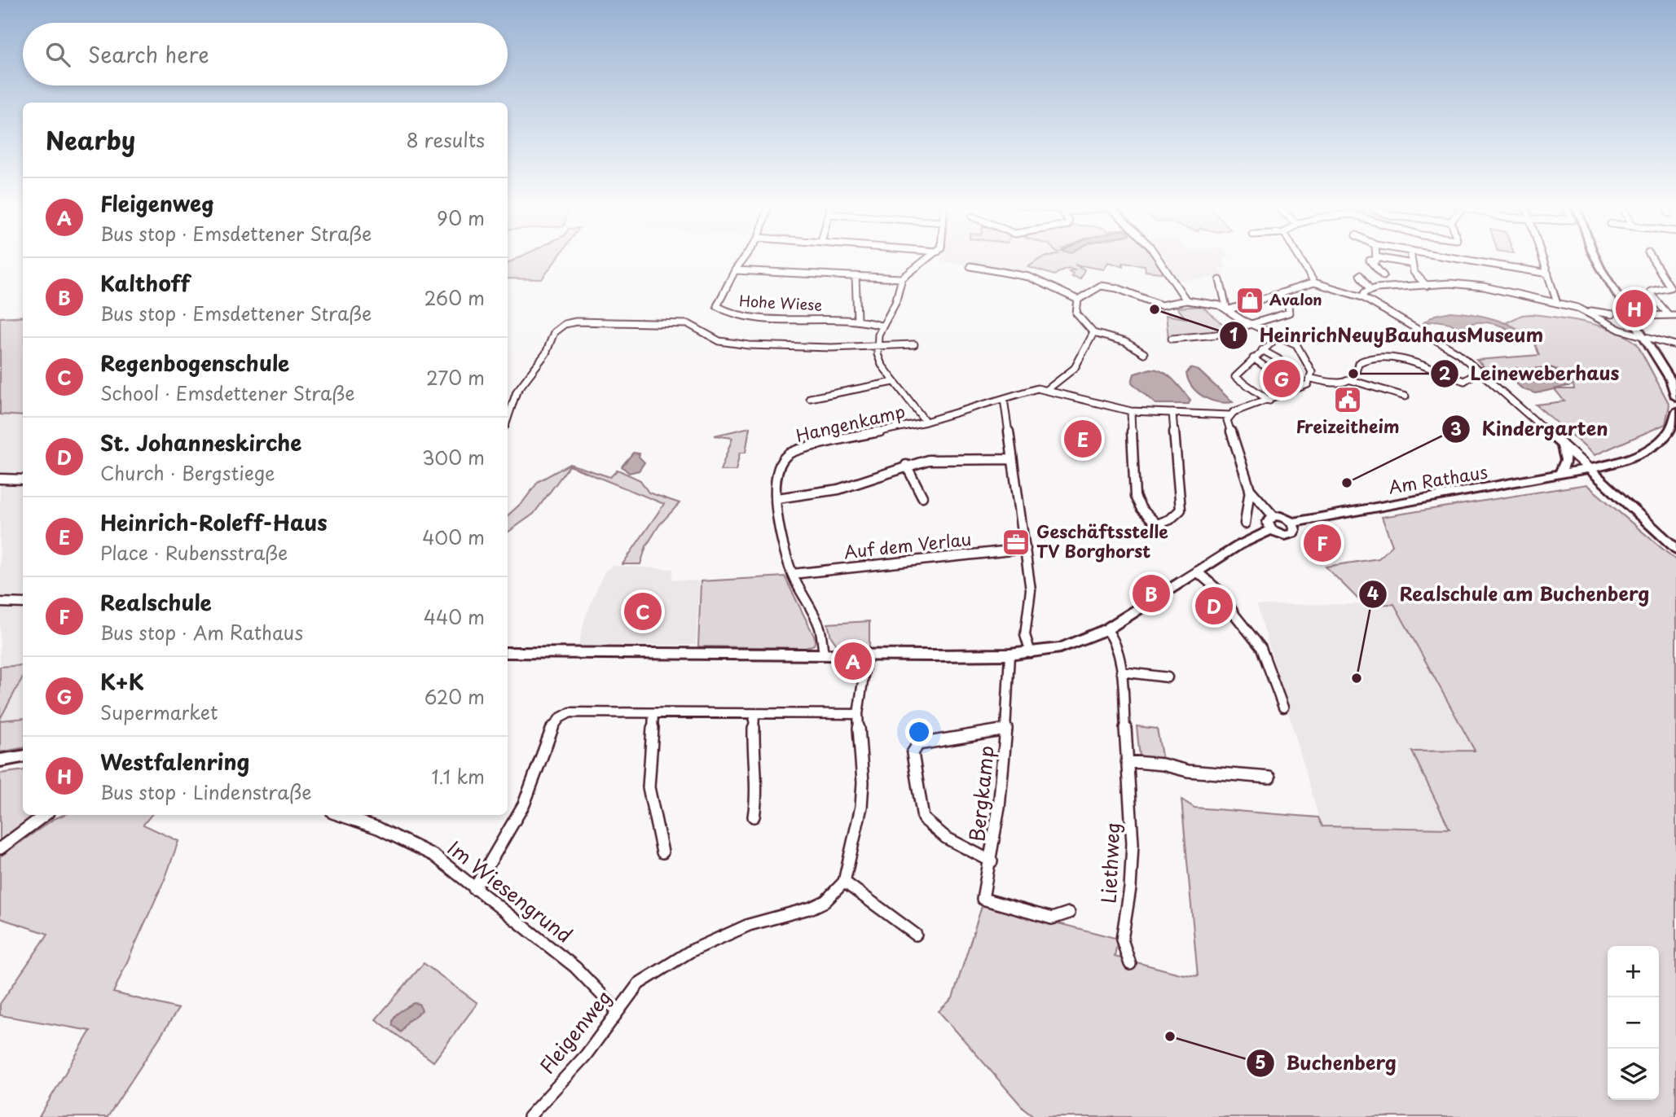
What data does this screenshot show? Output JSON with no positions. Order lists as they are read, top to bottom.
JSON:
{
  "streets": {
    "main road": ["Am Rathaus"],
    "street": [
      "Hohe Wiese",
      "Hangenkamp",
      "Auf dem Verlau",
      "Bergkamp",
      "Liethweg",
      "Im Wiesengrund",
      "Fleigenweg"
    ]
  },
  "crossings": [
    ["Hangenkamp", "Auf dem Verlau"],
    ["Im Wiesengrund", "Fleigenweg"]
  ],
  "places": {
    "shop": ["Avalon"],
    "other": [
      "HeinrichNeuyBauhausMuseum",
      "Leineweberhaus",
      "Kindergarten",
      "Realschule am Buchenberg",
      "Buchenberg"
    ],
    "public building": ["Freizeitheim"],
    "office": ["Geschäftsstelle TV Borghorst"]
  },
  "page": {
    "search": "Search here",
    "heading": ["Nearby", "8 results"],
    "list": [
      {
        "mark": "A",
        "name": "Fleigenweg",
        "note": "Bus stop · Emsdettener Straße",
        "value": "90 m"
      },
      {
        "mark": "B",
        "name": "Kalthoff",
        "note": "Bus stop · Emsdettener Straße",
        "value": "260 m"
      },
      {
        "mark": "C",
        "name": "Regenbogenschule",
        "note": "School · Emsdettener Straße",
        "value": "270 m"
      },
      {
        "mark": "D",
        "name": "St. Johanneskirche",
        "note": "Church · Bergstiege",
        "value": "300 m"
      },
      {
        "mark": "E",
        "name": "Heinrich-Roleff-Haus",
        "note": "Place · Rubensstraße",
        "value": "400 m"
      },
      {
        "mark": "F",
        "name": "Realschule",
        "note": "Bus stop · Am Rathaus",
        "value": "440 m"
      },
      {
        "mark": "G",
        "name": "K+K",
        "note": "Supermarket",
        "value": "620 m"
      },
      {
        "mark": "H",
        "name": "Westfalenring",
        "note": "Bus stop · Lindenstraße",
        "value": "1.1 km"
      }
    ],
    "pins": [
      "H",
      "G",
      "E",
      "F",
      "B",
      "D",
      "C",
      "A"
    ],
    "map_buttons": ["+", "−"]
  }
}
